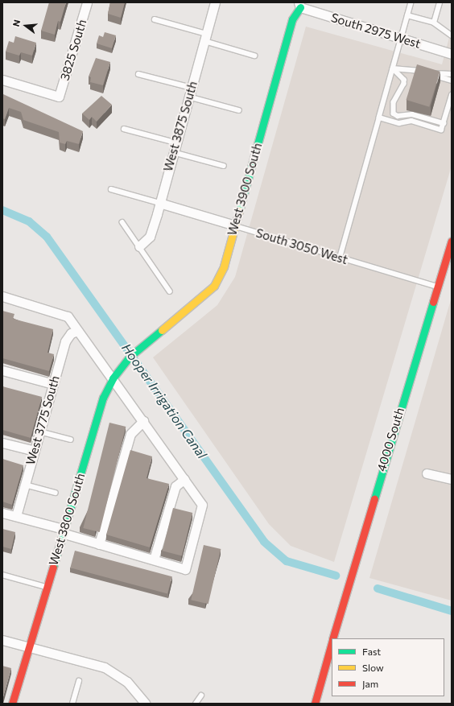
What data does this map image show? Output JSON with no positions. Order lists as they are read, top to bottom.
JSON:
{
  "streets": {
    "street": [
      "South 2975 West",
      "3825 South",
      "West 3875 South",
      "West 3900 South",
      "South 3050 West",
      "West 3775 South",
      "4000 South",
      "West 3800 South"
    ]
  },
  "crossings": [
    ["South 2975 West", "West 3900 South"],
    ["West 3875 South", "South 3050 West"],
    ["West 3900 South", "South 3050 West"],
    ["West 3900 South", "West 3800 South"],
    ["South 3050 West", "4000 South"]
  ],
  "water": ["Hooper Irrigation Canal"],
  "legend": ["Fast", "Slow", "Jam"],
  "north": "left"
}
